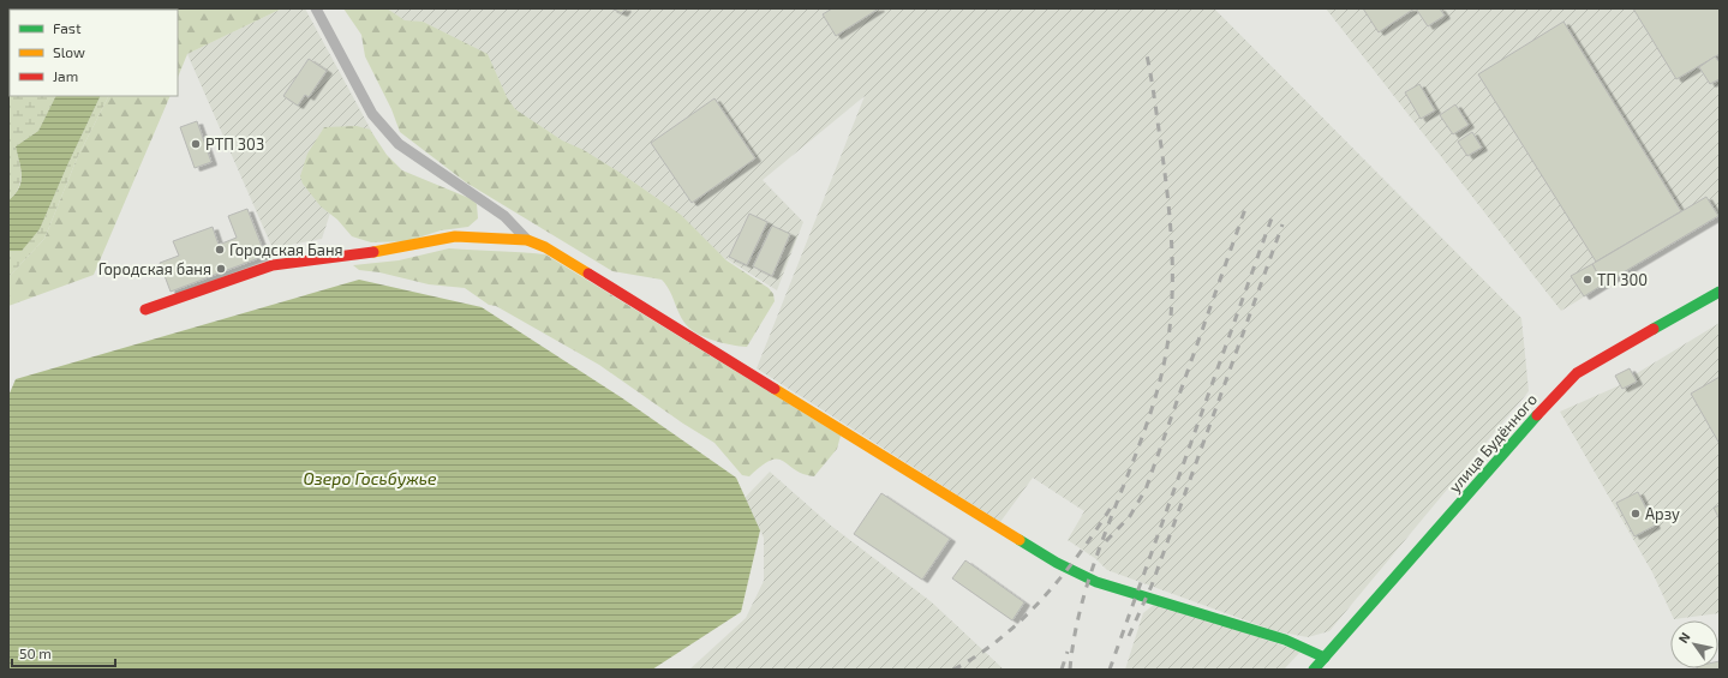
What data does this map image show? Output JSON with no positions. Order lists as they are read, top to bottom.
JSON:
{
  "streets": {
    "street": ["улица Будённого"]
  },
  "water": ["Озеро Госьбужье"],
  "places": [
    "РТП 303",
    "Городская Баня",
    "Городская баня",
    "ТП 300",
    "Арзу"
  ],
  "legend": ["Fast", "Slow", "Jam"],
  "scale_bar": "50 m",
  "north": "top left"
}
